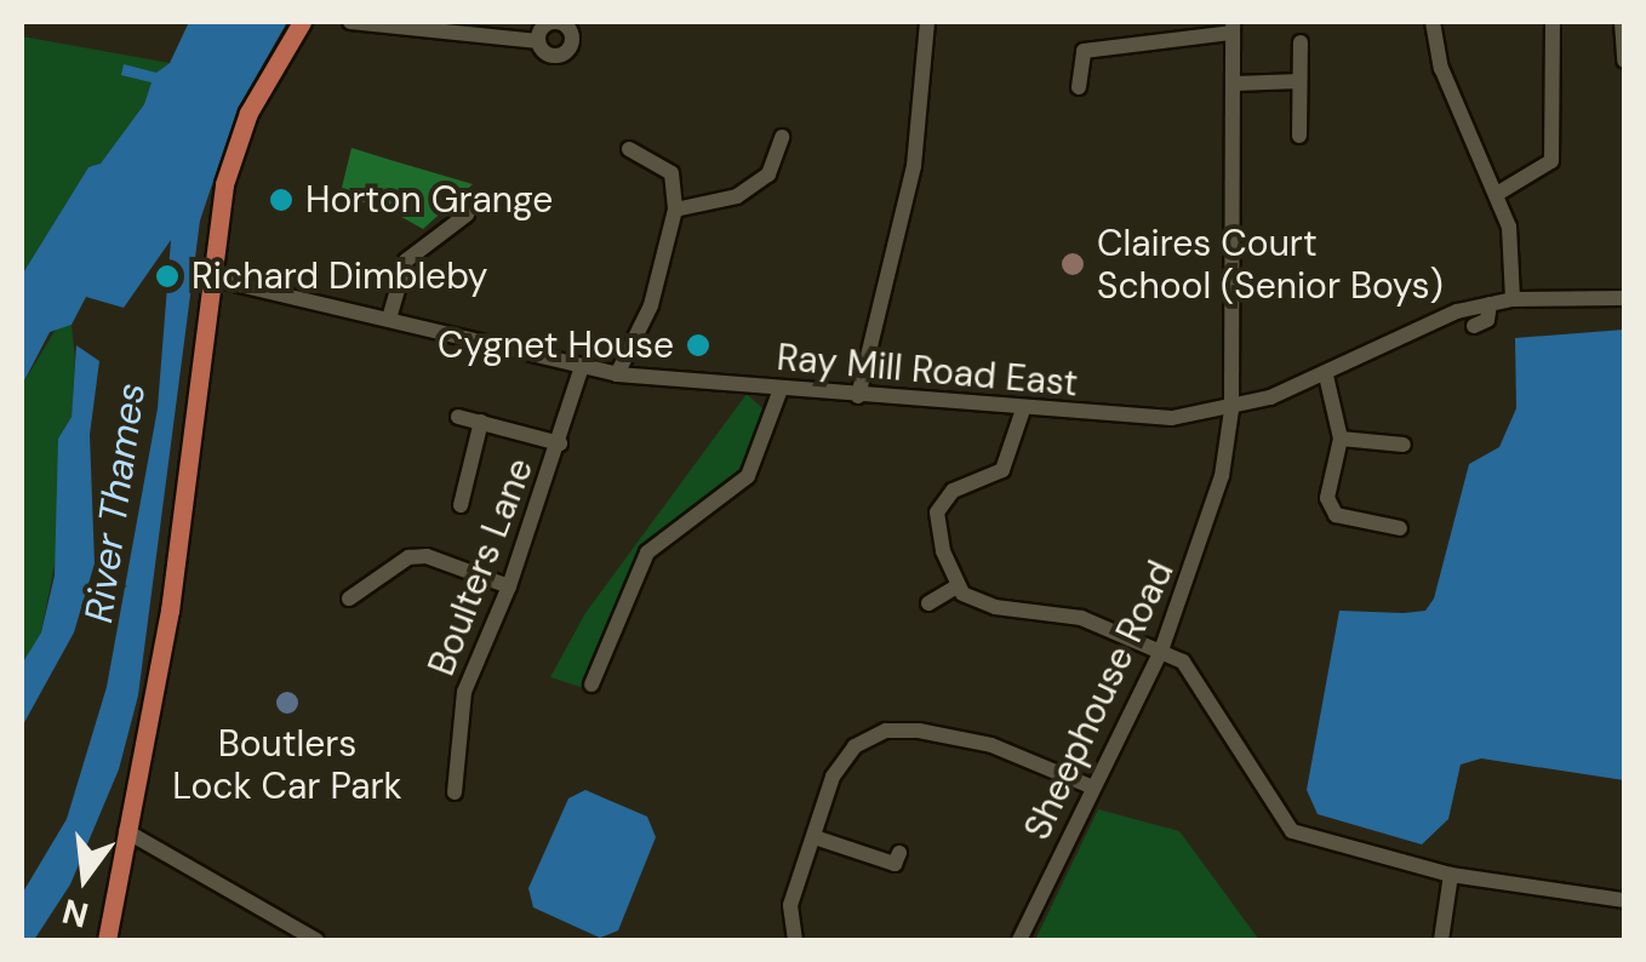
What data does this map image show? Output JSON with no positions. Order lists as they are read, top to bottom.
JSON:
{
  "streets": {
    "street": ["Ray Mill Road East", "Boulters Lane", "Sheephouse Road"]
  },
  "crossings": [
    ["Ray Mill Road East", "Boulters Lane"],
    ["Ray Mill Road East", "Sheephouse Road"]
  ],
  "water": ["River Thames"],
  "places": [
    "Horton Grange",
    "Claires Court School (Senior Boys)",
    "Richard Dimbleby",
    "Cygnet House",
    "Boutlers Lock Car Park"
  ],
  "north": "bottom"
}
